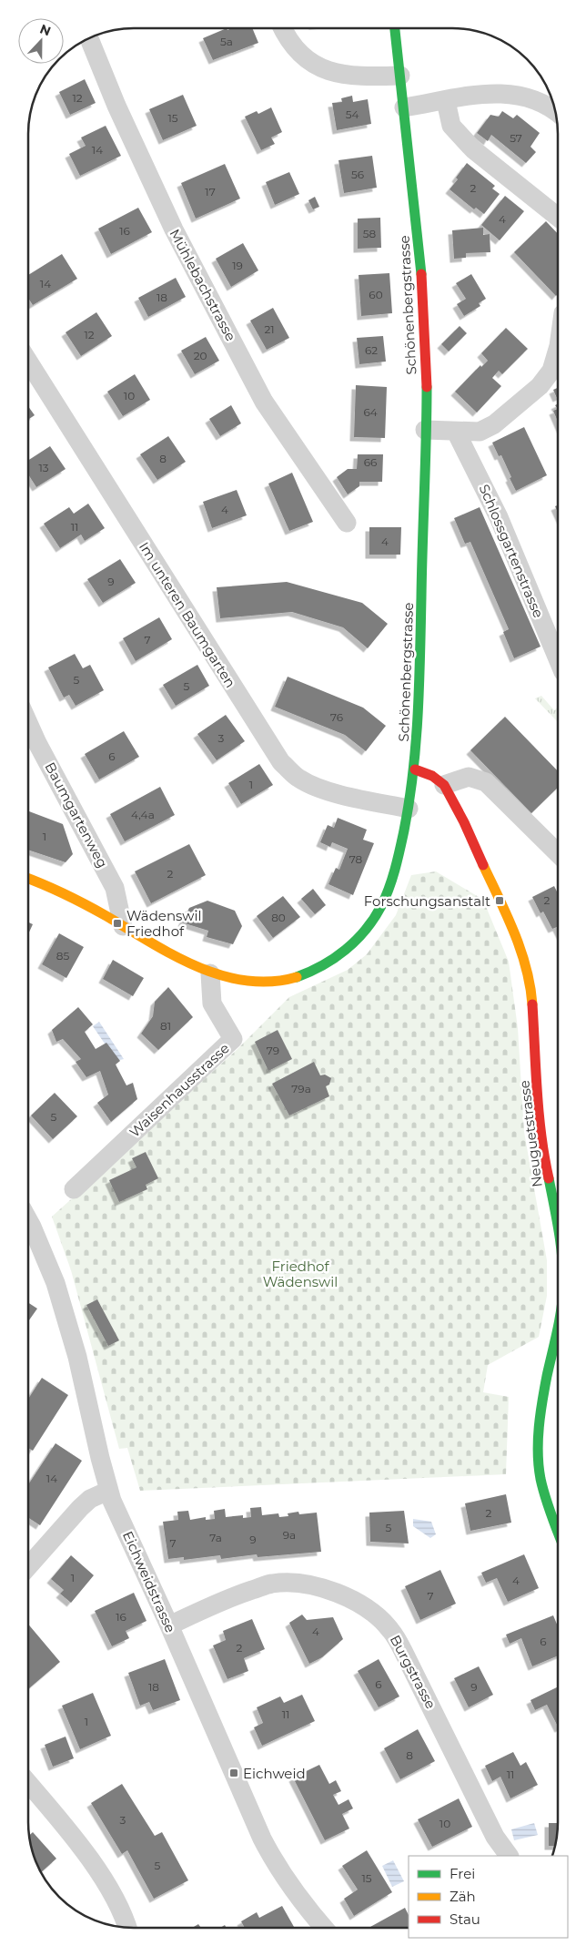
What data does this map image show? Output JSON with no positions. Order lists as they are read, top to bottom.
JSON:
{
  "streets": {
    "street": [
      "Mühlebachstrasse",
      "Schönenbergstrasse",
      "Schlossgartenstrasse",
      "Im unteren Baumgarten",
      "Baumgartenweg",
      "Waisenhausstrasse",
      "Neuguetstrasse",
      "Eichweidstrasse",
      "Burgstrasse"
    ]
  },
  "crossings": [
    ["Schönenbergstrasse", "Im unteren Baumgarten"],
    ["Schönenbergstrasse", "Baumgartenweg"],
    ["Schönenbergstrasse", "Waisenhausstrasse"],
    ["Eichweidstrasse", "Burgstrasse"]
  ],
  "parks": ["Friedhof Wädenswil"],
  "places": {
    "transit": ["Forschungsanstalt", "Wädenswil Friedhof", "Eichweid"]
  },
  "house_numbers": [
    "5a",
    "12",
    "54",
    "15",
    "57",
    "14",
    "56",
    "2",
    "17",
    "4",
    "16",
    "58",
    "19",
    "14",
    "60",
    "18",
    "21",
    "12",
    "62",
    "20",
    "10",
    "64",
    "8",
    "66",
    "13",
    "4",
    "11",
    "4",
    "9",
    "7",
    "5",
    "5",
    "76",
    "3",
    "6",
    "1",
    "4,4a",
    "1",
    "78",
    "2",
    "2",
    "80",
    "85",
    "81",
    "79",
    "79a",
    "5",
    "14",
    "2",
    "5",
    "9a",
    "7a",
    "9",
    "7",
    "1",
    "4",
    "7",
    "16",
    "4",
    "6",
    "2",
    "6",
    "18",
    "9",
    "11",
    "1",
    "8",
    "11",
    "3",
    "10",
    "5",
    "15"
  ],
  "legend": ["Frei", "Zäh", "Stau"],
  "north": "top"
}
